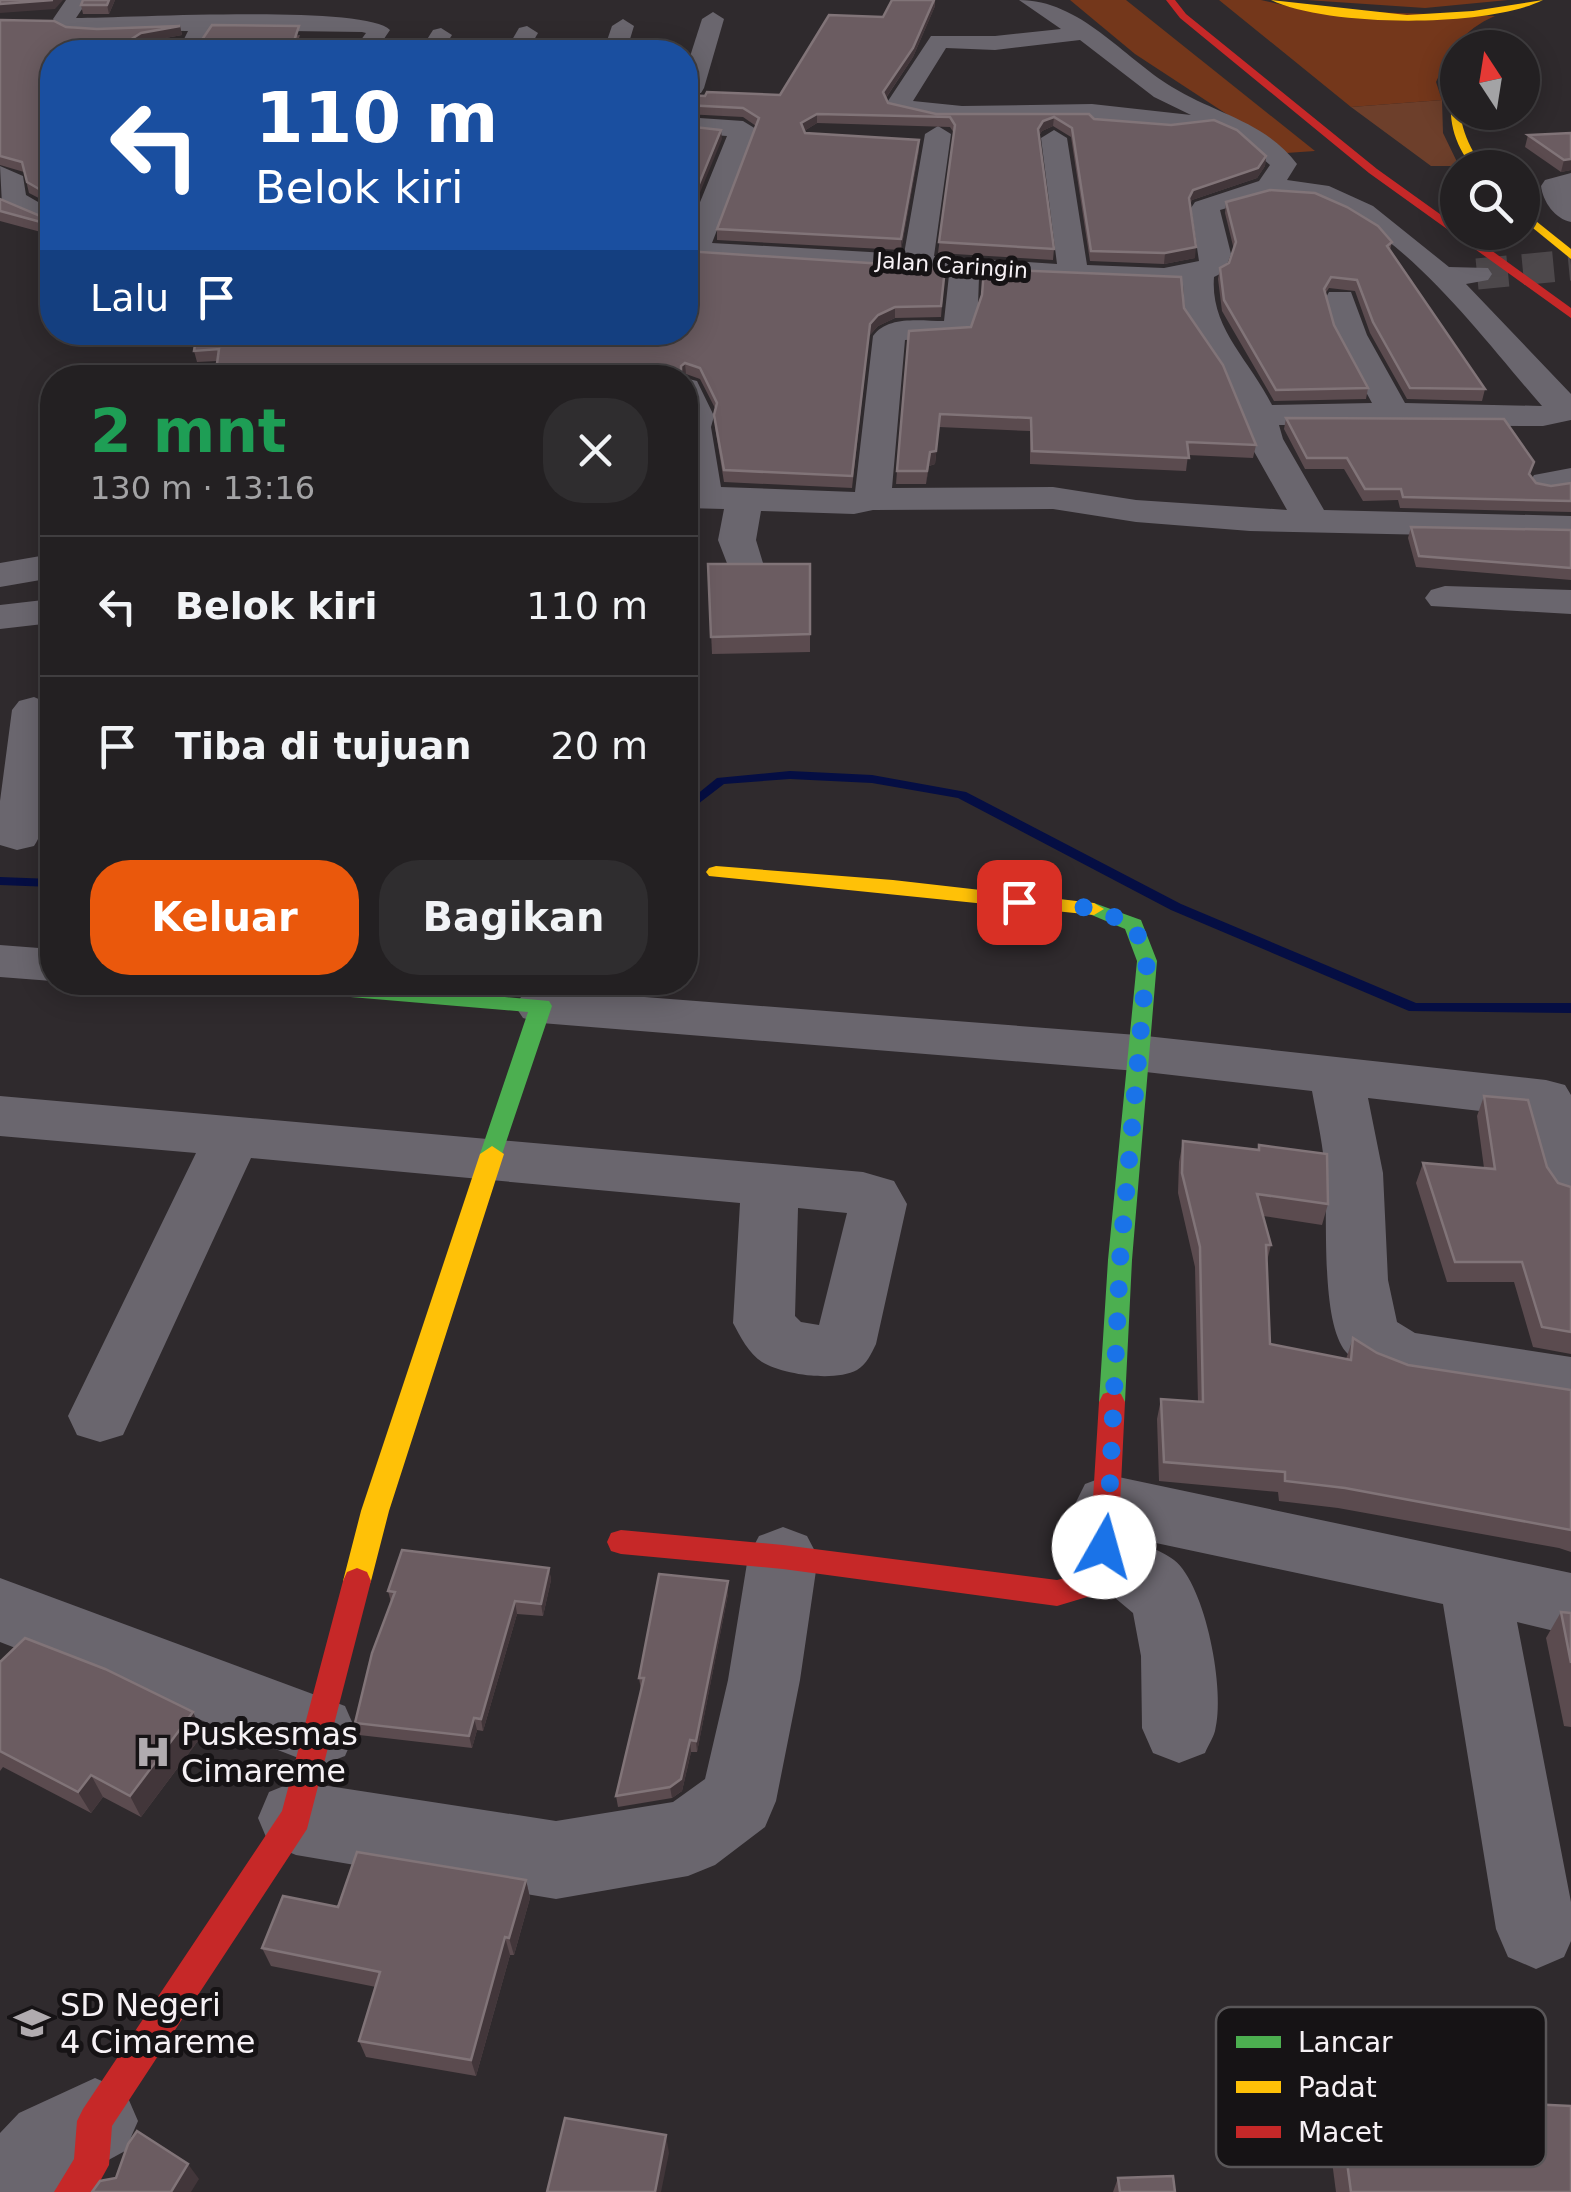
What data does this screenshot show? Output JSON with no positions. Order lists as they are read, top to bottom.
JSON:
{
  "streets": {
    "street": ["Jalan Caringin"]
  },
  "places": {
    "hospital": ["Puskesmas Cimareme"],
    "school or university": ["SD Negeri 4 Cimareme"]
  },
  "legend": ["Lancar", "Padat", "Macet"],
  "north": "top",
  "page": {
    "turn": ["110 m", "Belok kiri"],
    "then": "Lalu",
    "heading": ["2 mnt", "130 m · 13:16"],
    "list": [
      {
        "name": "Belok kiri",
        "value": "110 m"
      },
      {
        "name": "Tiba di tujuan",
        "value": "20 m"
      }
    ],
    "buttons": ["Keluar", "Bagikan"]
  }
}
